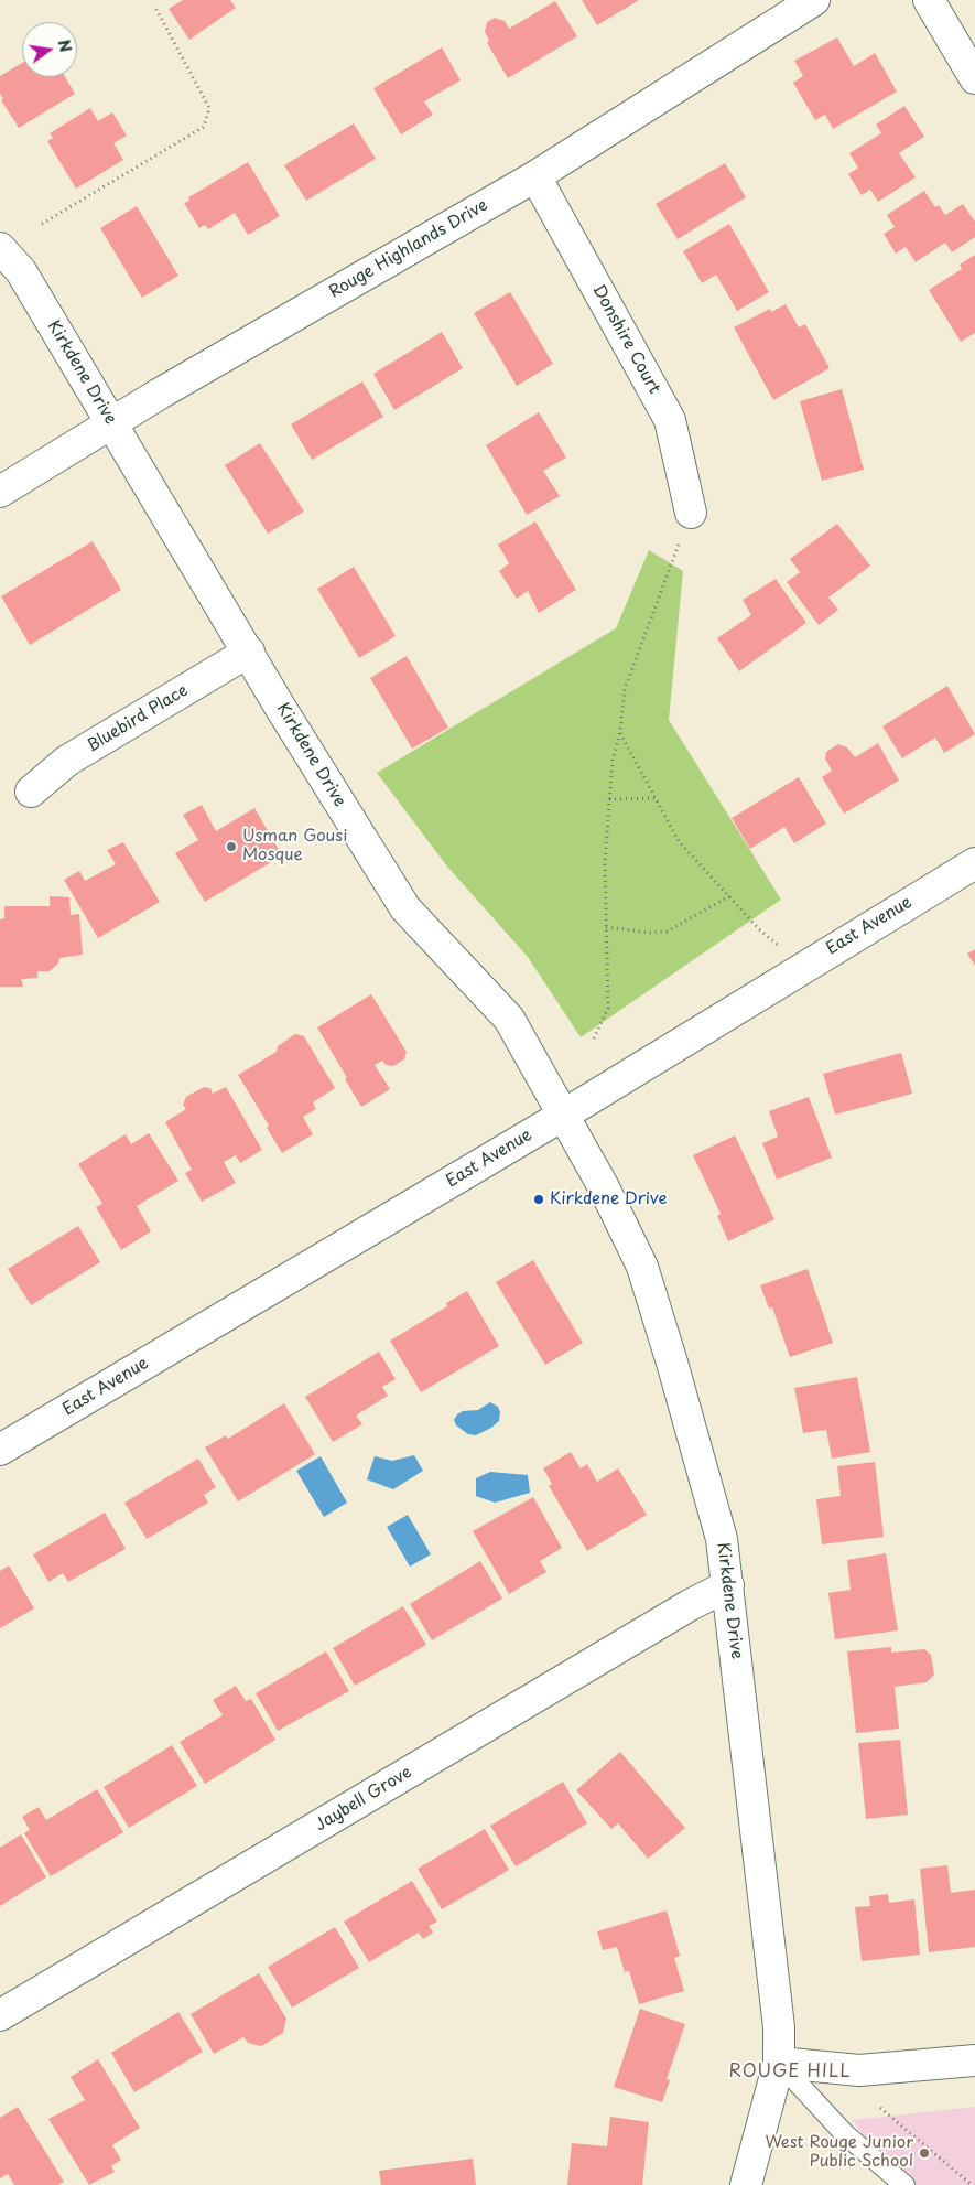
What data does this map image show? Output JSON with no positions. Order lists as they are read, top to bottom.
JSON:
{
  "streets": {
    "street": [
      "Rouge Highlands Drive",
      "Donshire Court",
      "Kirkdene Drive",
      "Bluebird Place",
      "East Avenue",
      "Jaybell Grove"
    ]
  },
  "crossings": [
    ["Rouge Highlands Drive", "Donshire Court"],
    ["Rouge Highlands Drive", "Kirkdene Drive"],
    ["Kirkdene Drive", "Bluebird Place"],
    ["Kirkdene Drive", "East Avenue"],
    ["Kirkdene Drive", "Jaybell Grove"]
  ],
  "districts": ["ROUGE HILL"],
  "places": ["Usman Gousi Mosque", "Kirkdene Drive", "West Rouge Junior Public School"],
  "north": "right"
}
